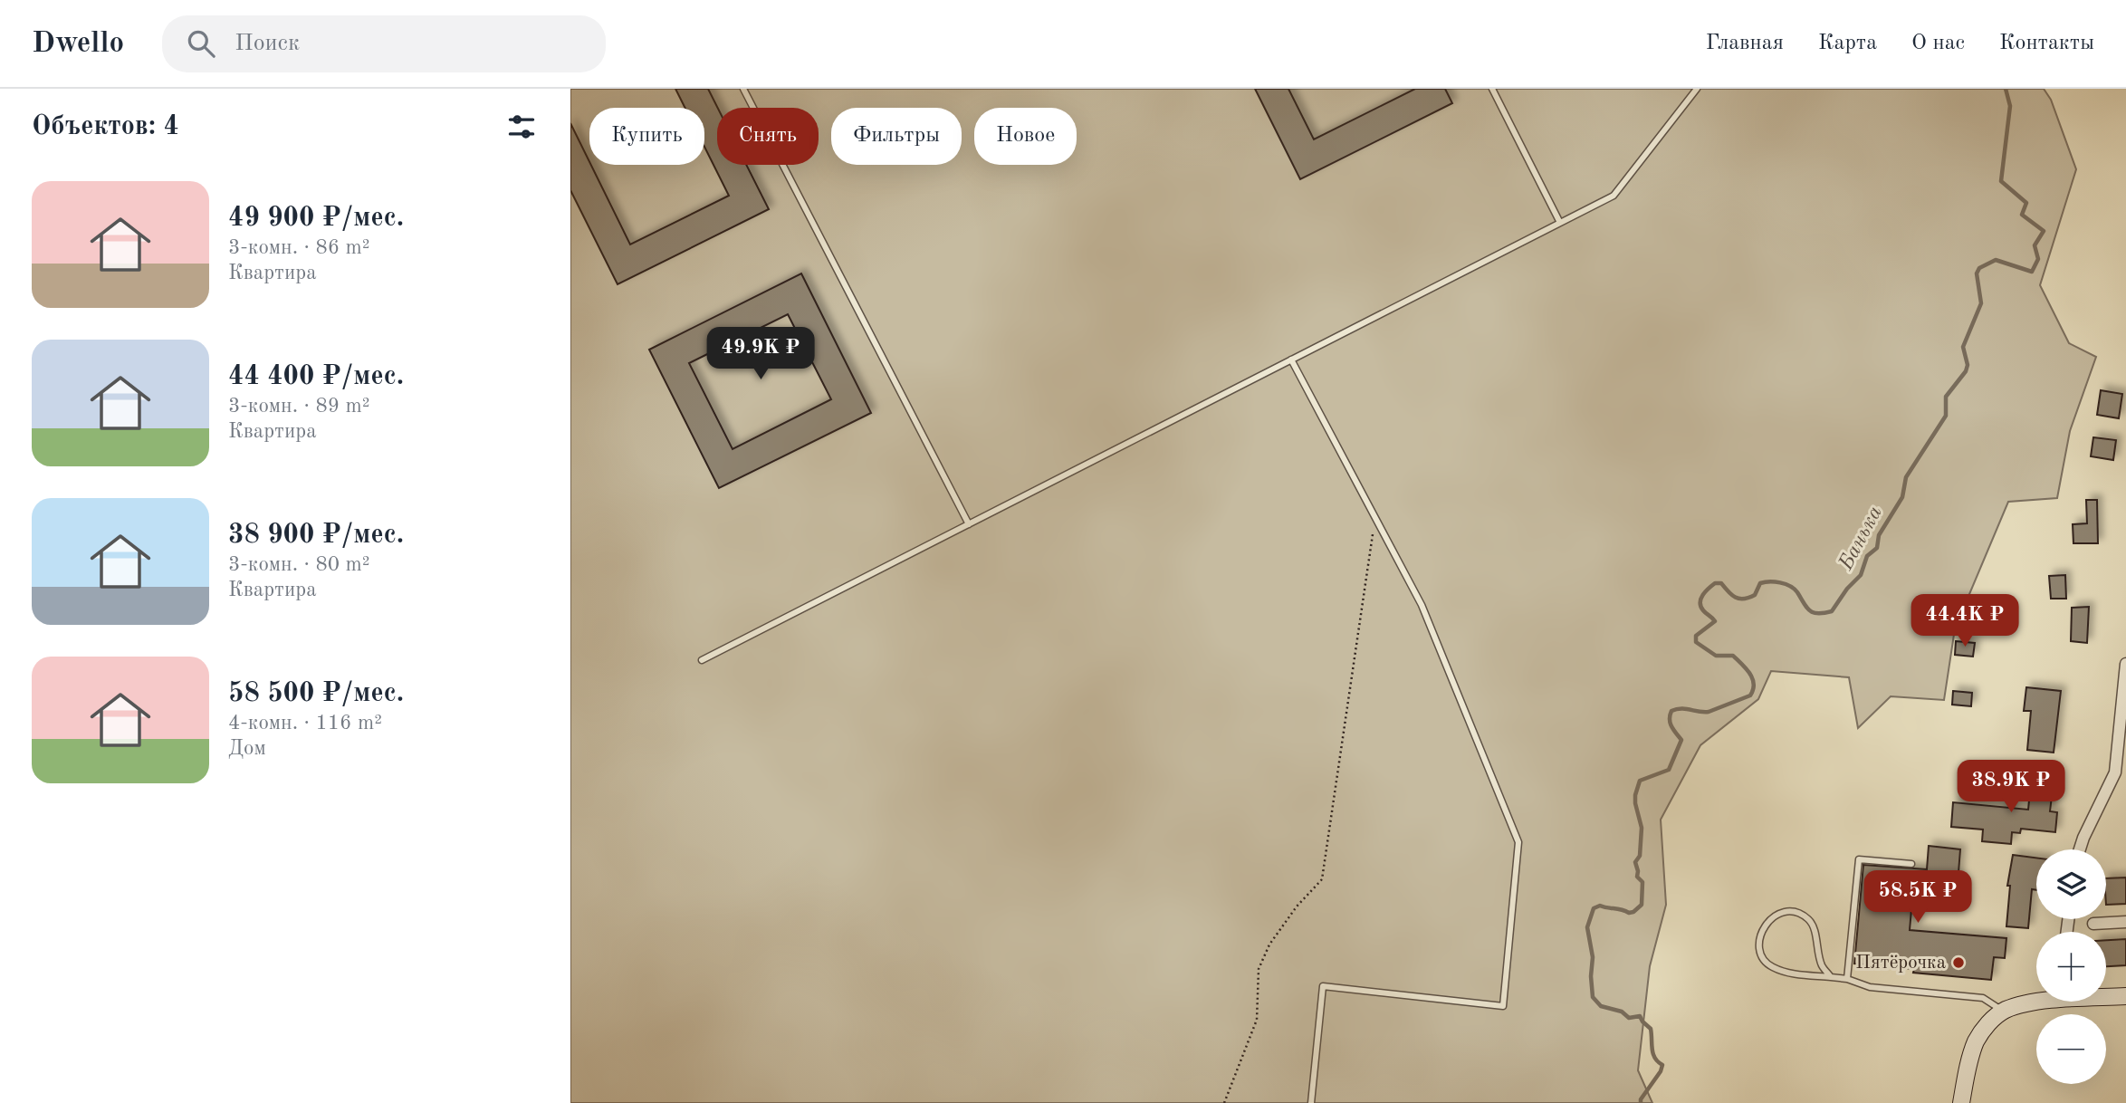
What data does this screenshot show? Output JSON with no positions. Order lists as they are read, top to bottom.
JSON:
{
  "water": ["Банька"],
  "places": ["Пятёрочка"],
  "page": {
    "header": "Dwello",
    "search": "Поиск",
    "nav": [
      "Главная",
      "Карта",
      "О нас",
      "Контакты"
    ],
    "heading": "Объектов: 4",
    "chip": [
      "Купить",
      "Снять",
      "Фильтры",
      "Новое"
    ],
    "list": [
      {
        "name": "49 900 ₽/мес.",
        "note": "3-комн. · 86 m² · Квартира"
      },
      {
        "name": "44 400 ₽/мес.",
        "note": "3-комн. · 89 m² · Квартира"
      },
      {
        "name": "38 900 ₽/мес.",
        "note": "3-комн. · 80 m² · Квартира"
      },
      {
        "name": "58 500 ₽/мес.",
        "note": "4-комн. · 116 m² · Дом"
      }
    ],
    "price": [
      "49.9K ₽",
      "44.4K ₽",
      "38.9K ₽",
      "58.5K ₽"
    ],
    "map_buttons": ["+", "−"]
  }
}
